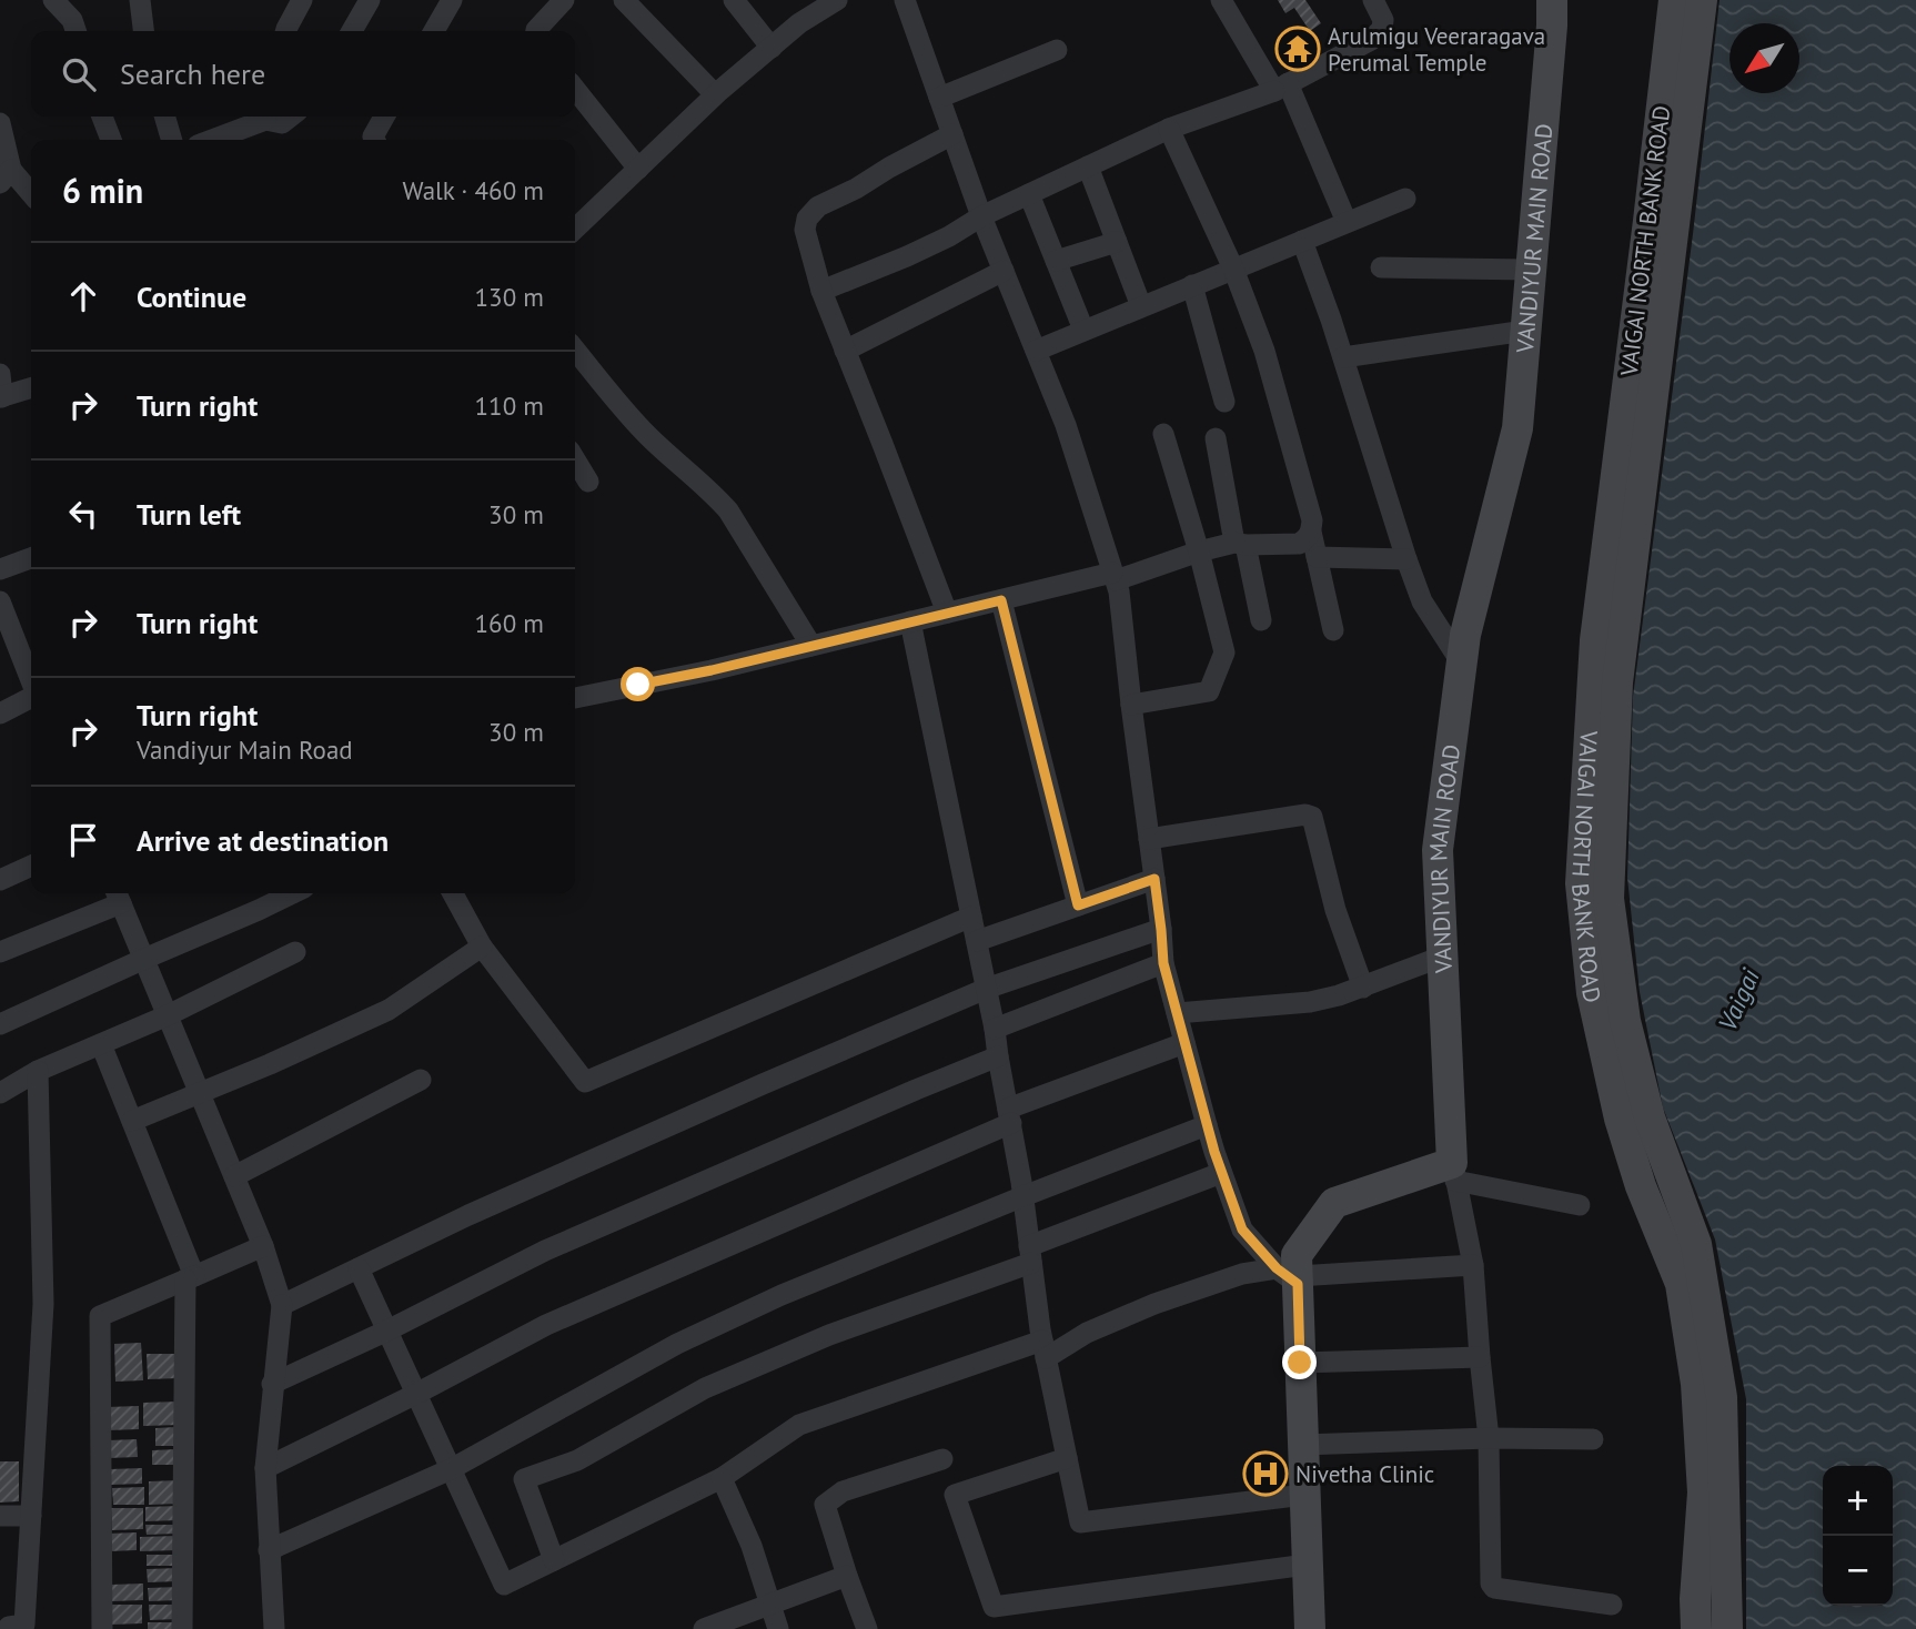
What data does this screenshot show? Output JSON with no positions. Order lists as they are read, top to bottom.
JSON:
{
  "streets": {
    "street": ["VANDIYUR MAIN ROAD", "VAIGAI NORTH BANK ROAD"]
  },
  "water": ["Vaigai"],
  "places": {
    "temple": ["Arulmigu Veeraragava Perumal Temple"],
    "hospital": ["Nivetha Clinic"]
  },
  "north": "bottom left",
  "page": {
    "search": "Search here",
    "heading": ["6 min", "Walk · 460 m"],
    "list": [
      ["Continue", "130 m"],
      ["Turn right", "110 m"],
      ["Turn left", "30 m"],
      ["Turn right", "160 m"],
      ["Turn right", "Vandiyur Main Road", "30 m"],
      "Arrive at destination"
    ],
    "map_buttons": ["+", "−"]
  }
}
